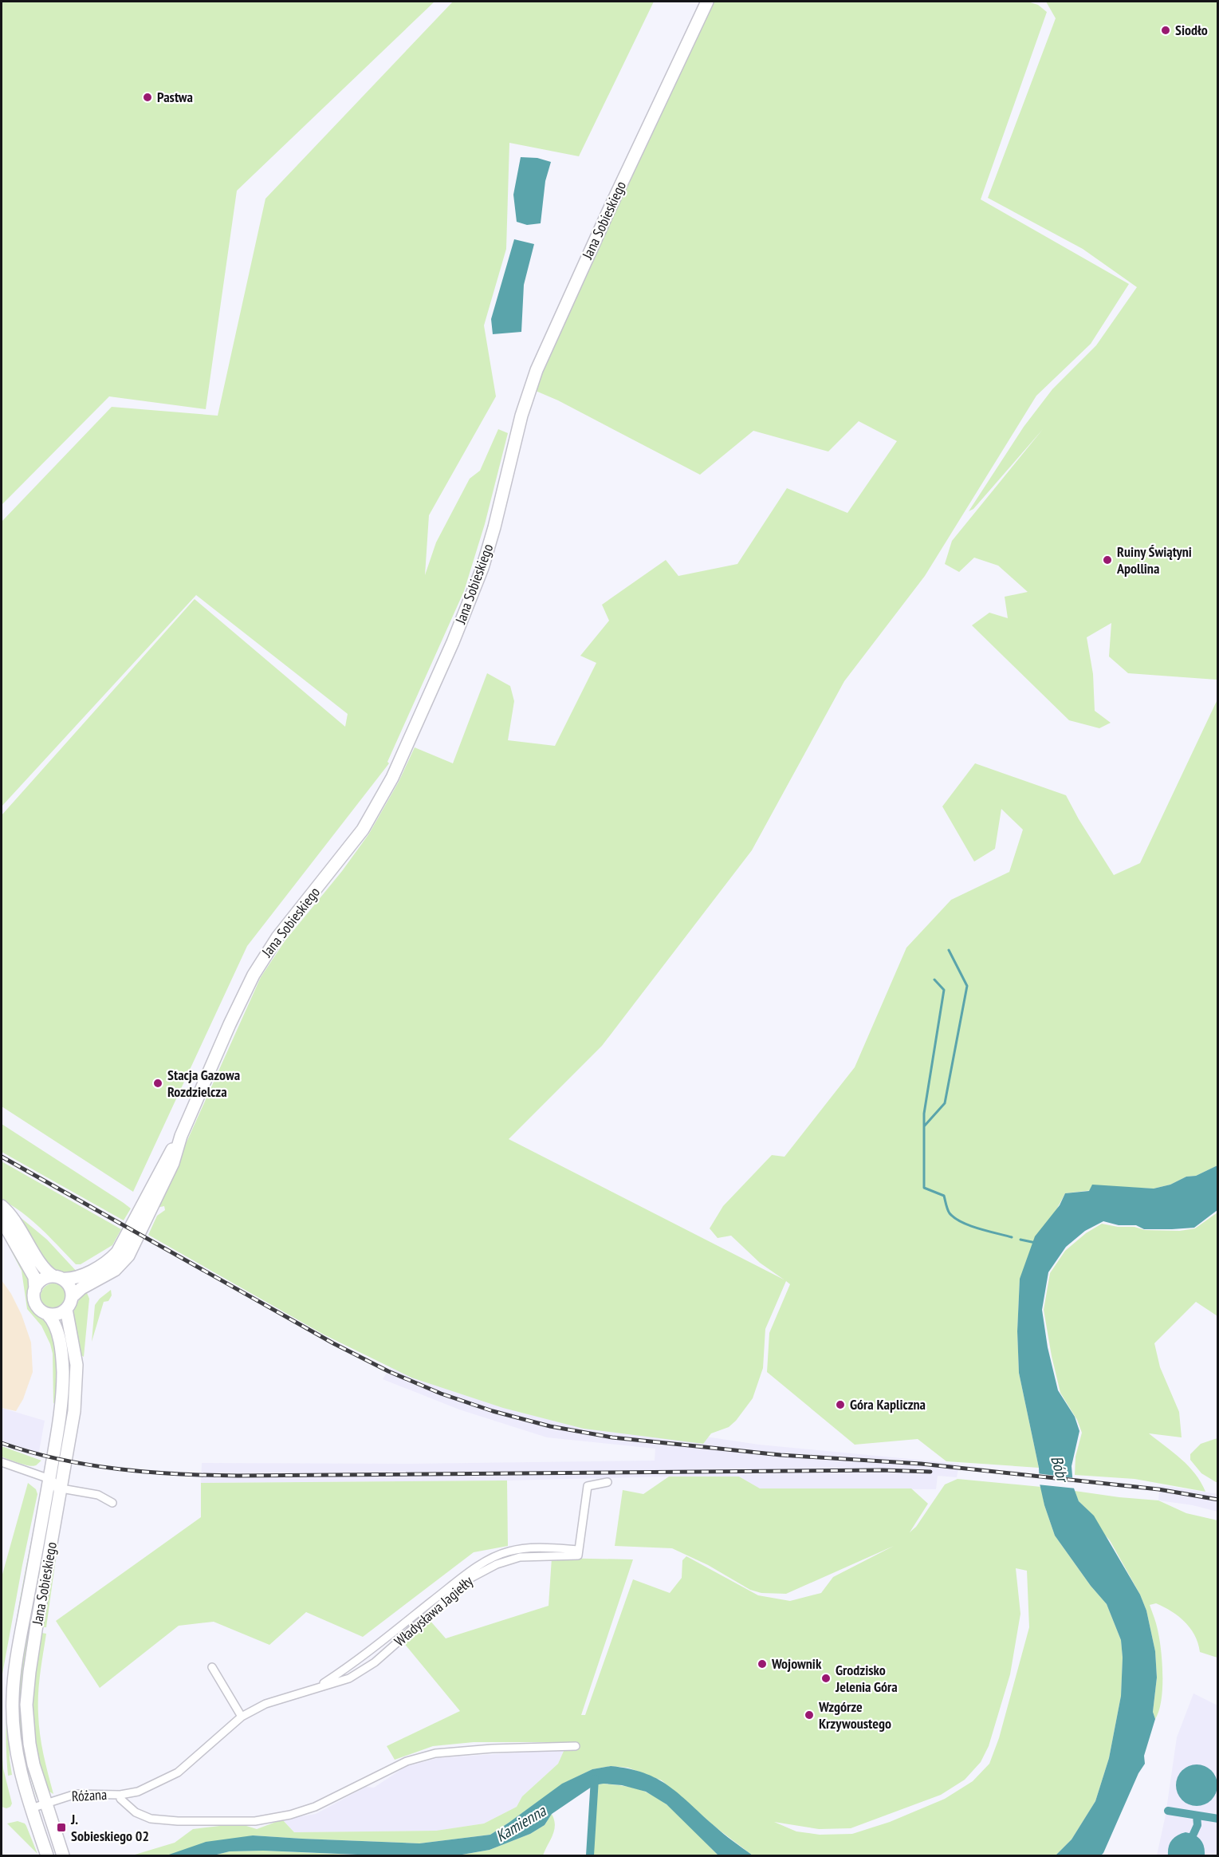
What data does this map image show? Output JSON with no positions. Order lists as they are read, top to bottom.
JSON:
{
  "streets": {
    "main road": ["Jana Sobieskiego"],
    "street": ["Władysława Jagiełły", "Różana"]
  },
  "crossings": [
    ["Jana Sobieskiego", "Różana"],
    ["Władysława Jagiełły", "Różana"]
  ],
  "water": ["Bóbr", "Kamienna"],
  "places": {
    "other": [
      "Siodło",
      "Pastwa",
      "Ruiny Świątyni Apollina",
      "Stacja Gazowa Rozdzielcza",
      "Góra Kapliczna",
      "Wojownik",
      "Grodzisko Jelenia Góra",
      "Wzgórze Krzywoustego"
    ],
    "transit": ["J. Sobieskiego 02"]
  }
}
